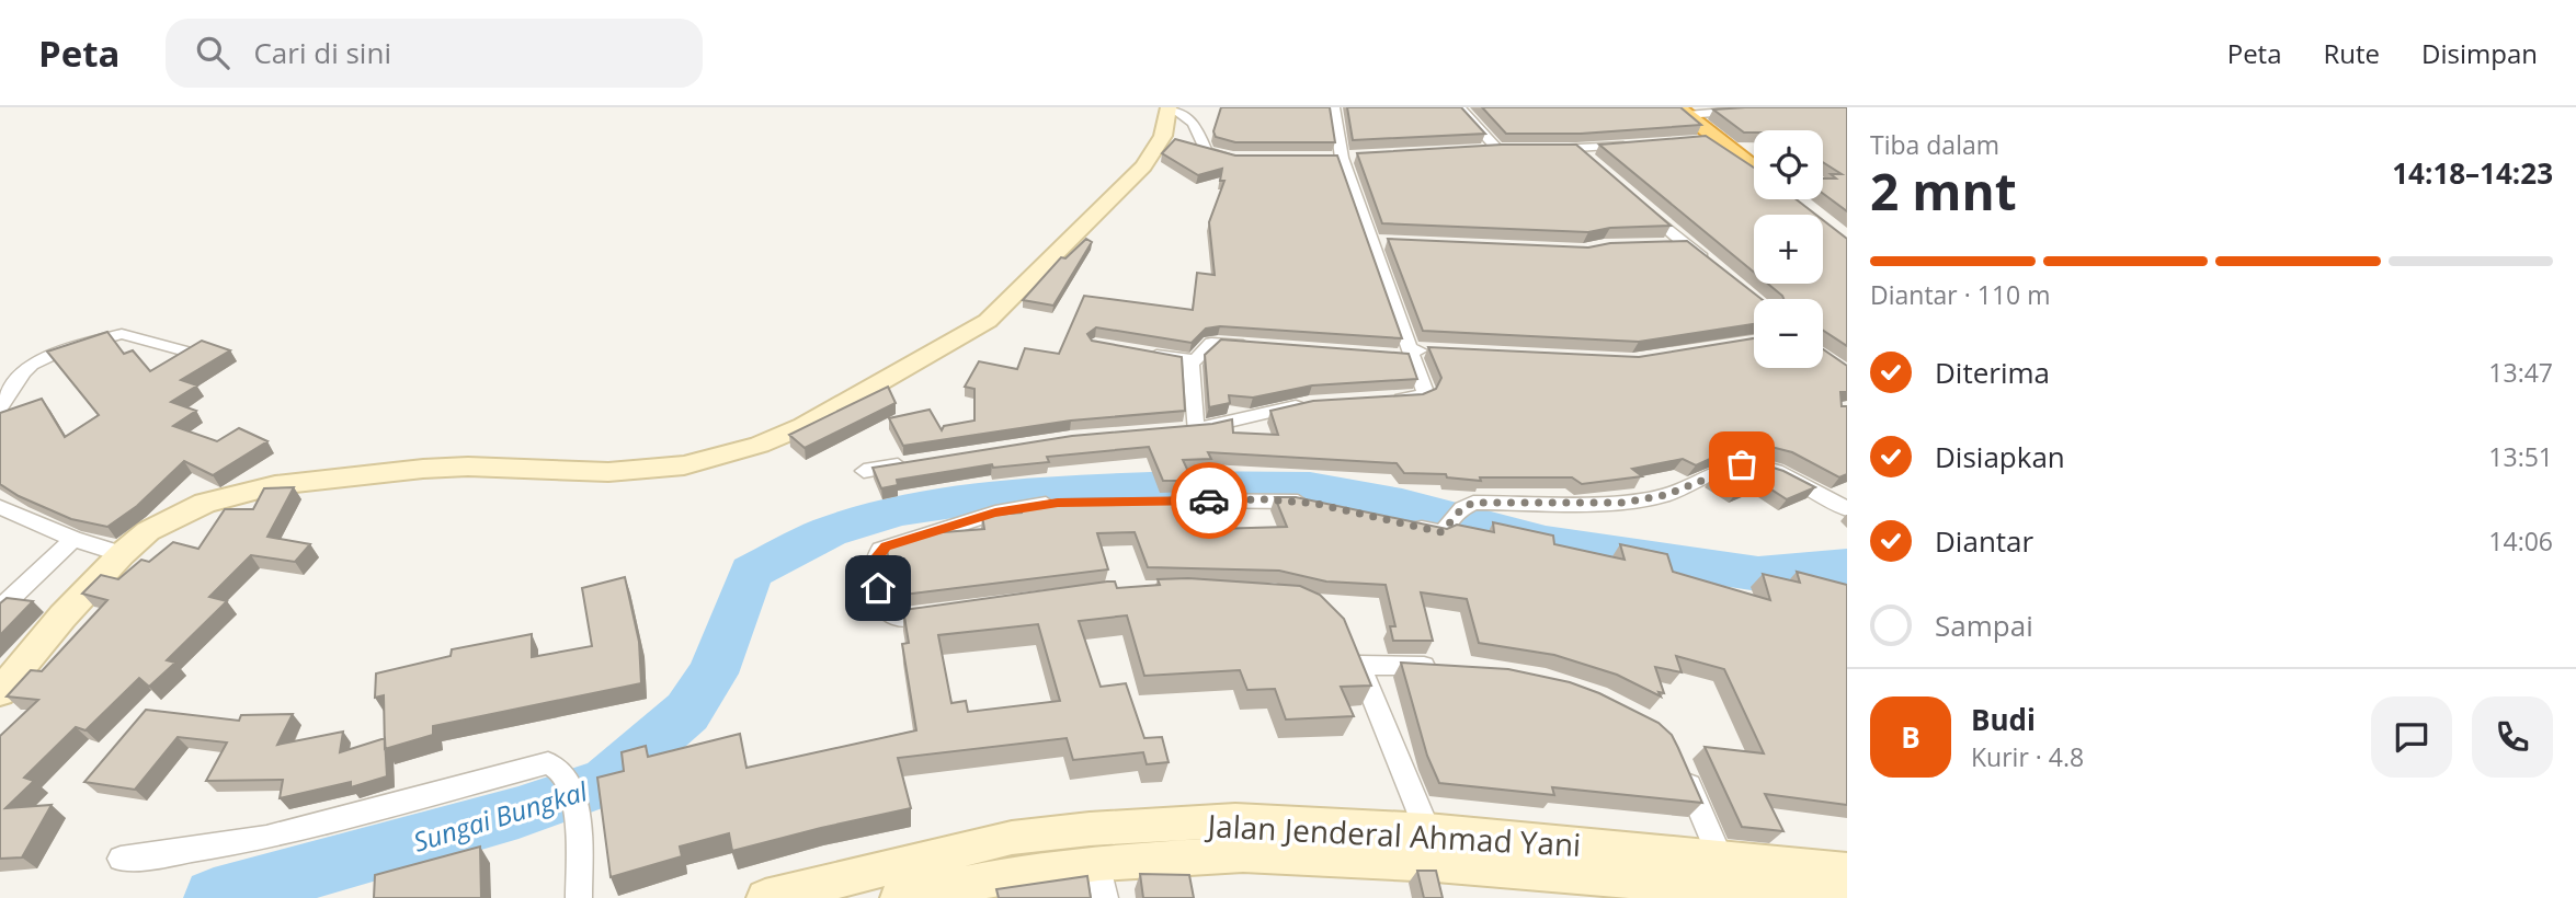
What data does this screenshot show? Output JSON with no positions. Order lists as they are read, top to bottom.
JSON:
{
  "streets": {
    "main road": ["Jalan Jenderal Ahmad Yani"]
  },
  "water": ["Sungai Bungkal"],
  "page": {
    "header": "Peta",
    "search": "Cari di sini",
    "nav": ["Peta", "Rute", "Disimpan"],
    "heading": ["2 mnt", "Tiba dalam", "14:18–14:23"],
    "panel": ["Budi", "Kurir · 4.8"],
    "map_buttons": ["+", "−"],
    "bar": "Diantar · 110 m",
    "list": [
      ["Diterima", "13:47"],
      ["Disiapkan", "13:51"],
      ["Diantar", "14:06"],
      "Sampai"
    ],
    "round": "B"
  }
}
